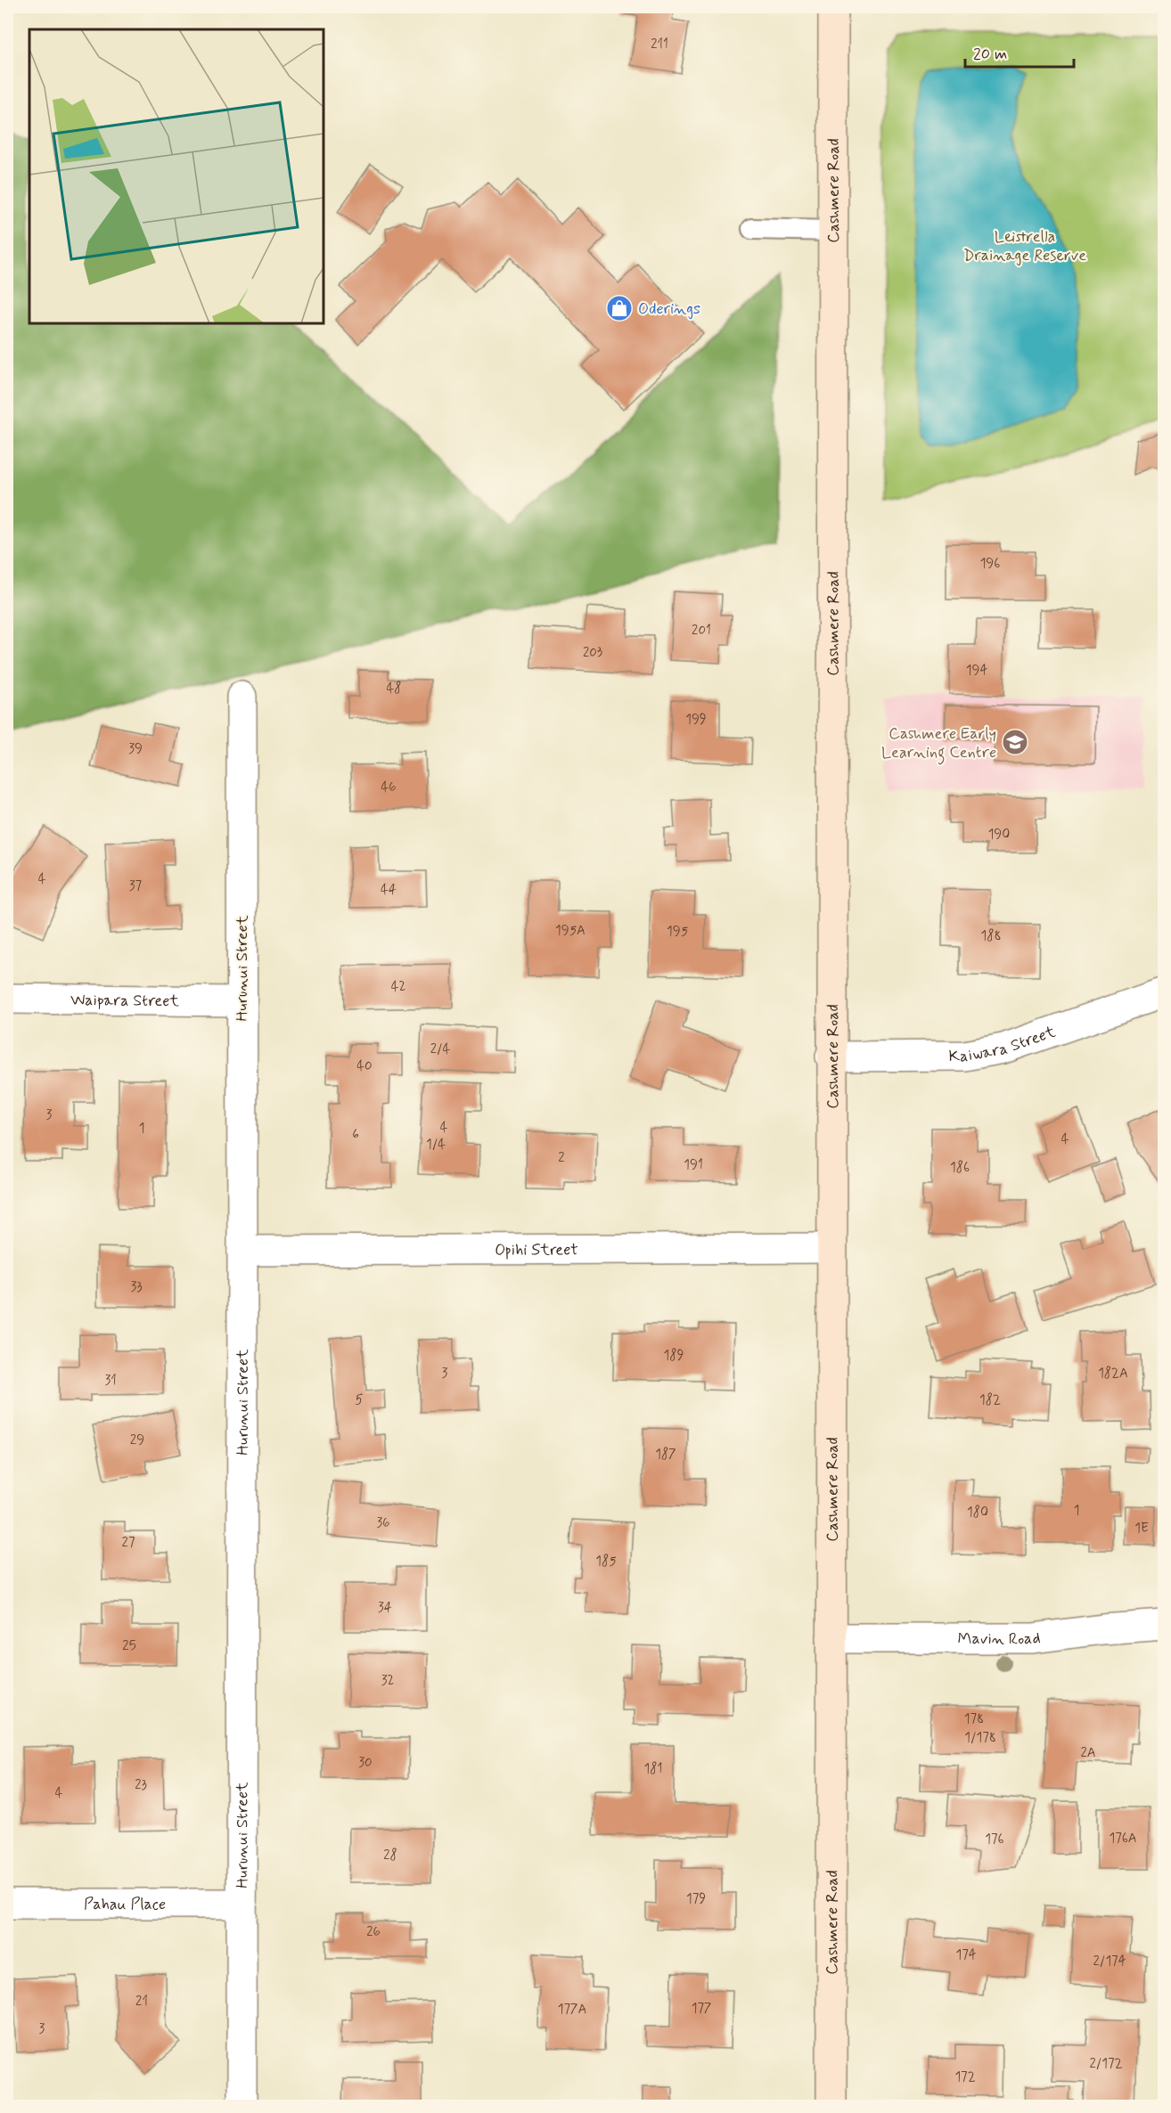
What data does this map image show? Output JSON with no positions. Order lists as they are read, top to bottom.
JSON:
{
  "streets": {
    "main road": ["Cashmere Road"],
    "street": [
      "Hurunui Street",
      "Waipara Street",
      "Kaiwara Street",
      "Opihi Street",
      "Mavin Road",
      "Pahau Place"
    ]
  },
  "crossings": [
    ["Cashmere Road", "Kaiwara Street"],
    ["Cashmere Road", "Opihi Street"],
    ["Cashmere Road", "Mavin Road"],
    ["Hurunui Street", "Waipara Street"],
    ["Hurunui Street", "Opihi Street"],
    ["Hurunui Street", "Pahau Place"]
  ],
  "parks": ["Leistrella Drainage Reserve"],
  "places": {
    "shop": ["Oderings"],
    "school or university": ["Cashmere Early Learning Centre"]
  },
  "house_numbers": [
    "211",
    "196",
    "201",
    "203",
    "194",
    "48",
    "199",
    "39",
    "46",
    "190",
    "4",
    "37",
    "44",
    "195A",
    "195",
    "188",
    "42",
    "2/4",
    "40",
    "3",
    "4",
    "1",
    "6",
    "4",
    "1/4",
    "2",
    "191",
    "186",
    "33",
    "189",
    "3",
    "182A",
    "31",
    "5",
    "182",
    "29",
    "187",
    "1",
    "180",
    "36",
    "1E",
    "27",
    "185",
    "34",
    "25",
    "32",
    "178",
    "1/178",
    "2A",
    "30",
    "181",
    "23",
    "4",
    "176A",
    "176",
    "28",
    "179",
    "26",
    "174",
    "2/174",
    "21",
    "177",
    "177A",
    "3",
    "2/172",
    "172"
  ],
  "scale_bar": "20 m"
}
